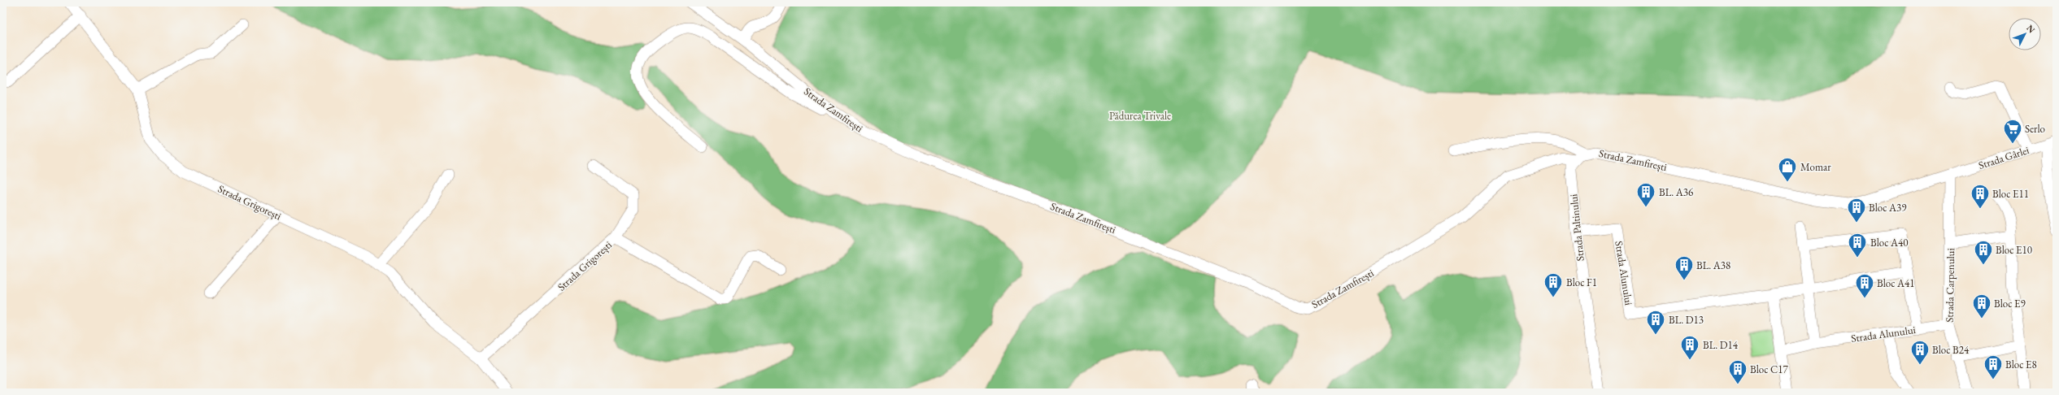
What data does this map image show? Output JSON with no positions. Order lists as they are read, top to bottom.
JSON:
{
  "streets": {
    "street": [
      "Strada Zamfirești",
      "Strada Gârlei",
      "Strada Grigorești",
      "Strada Paltinului",
      "Strada Alunului",
      "Strada Carpenului"
    ]
  },
  "crossings": [
    ["Strada Zamfirești", "Strada Gârlei"],
    ["Strada Zamfirești", "Strada Paltinului"],
    ["Strada Zamfirești", "Strada Carpenului"],
    ["Strada Gârlei", "Strada Carpenului"],
    ["Strada Paltinului", "Strada Alunului"],
    ["Strada Alunului", "Strada Carpenului"]
  ],
  "parks": ["Pădurea Trivale"],
  "places": {
    "supermarket": ["Serlo"],
    "shop": ["Momar"],
    "building": [
      "BL. A36",
      "Bloc E11",
      "Bloc A39",
      "Bloc A40",
      "Bloc E10",
      "BL. A38",
      "Bloc F1",
      "Bloc A41",
      "Bloc E9",
      "BL. D13",
      "BL. D14",
      "Bloc B24",
      "Bloc E8",
      "Bloc C17"
    ]
  },
  "north": "top right"
}
